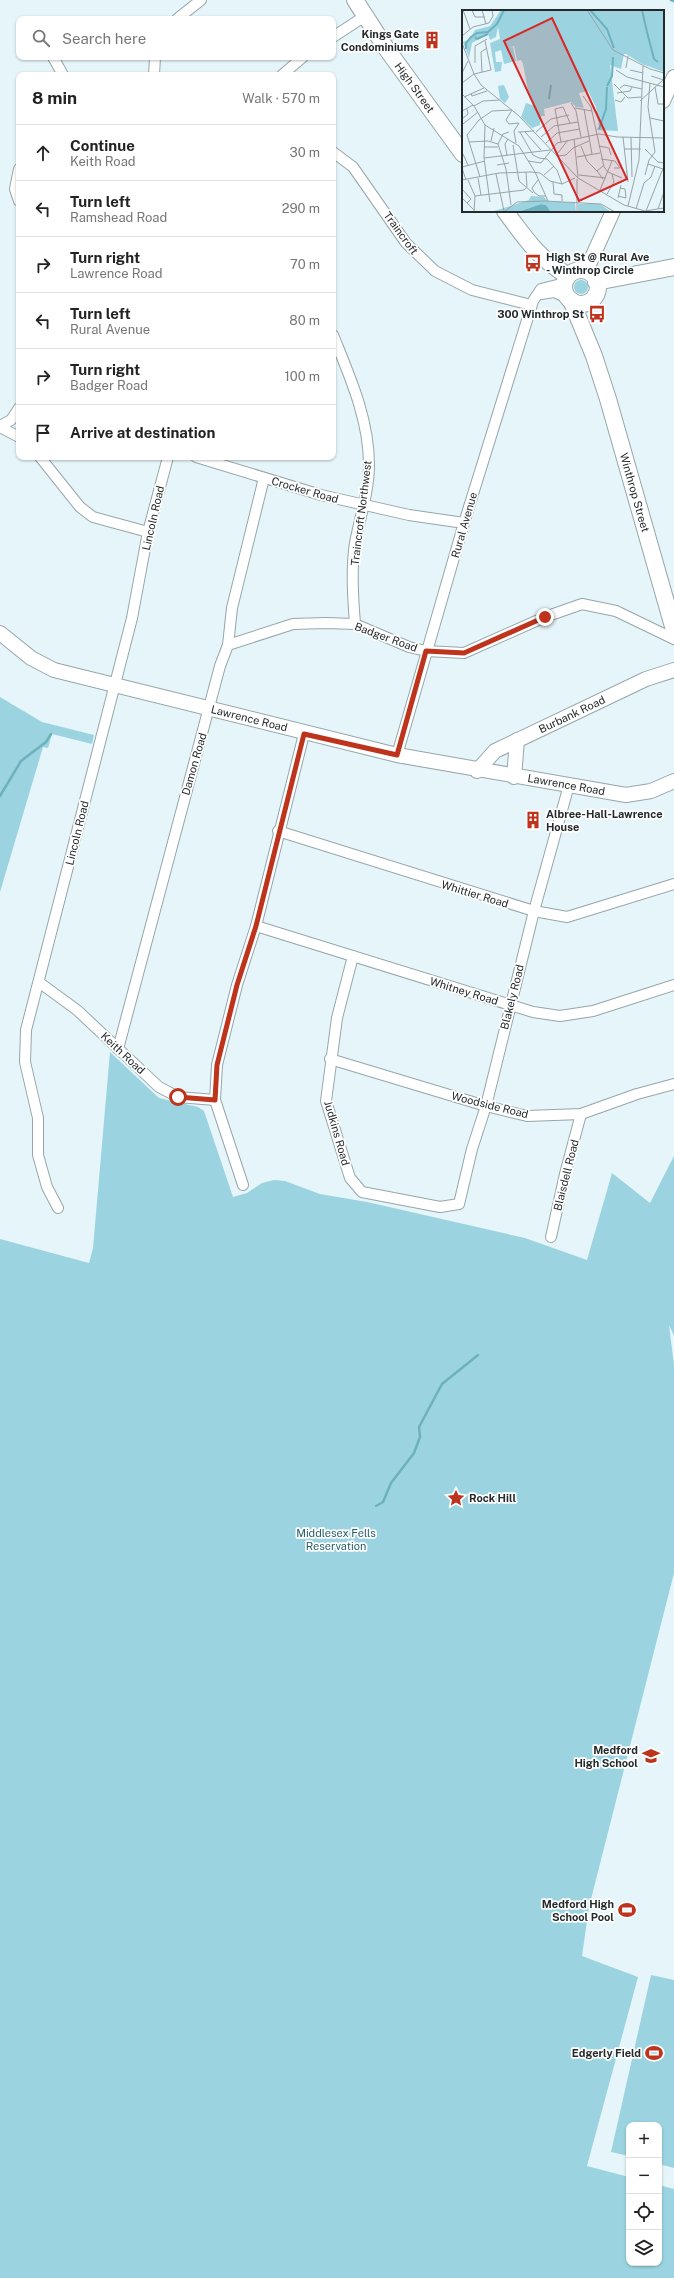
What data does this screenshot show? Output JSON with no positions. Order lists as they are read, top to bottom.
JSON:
{
  "streets": {
    "main road": ["High Street", "Winthrop Street"],
    "street": [
      "Traincroft",
      "Crocker Road",
      "Traincroft Northwest",
      "Lincoln Road",
      "Rural Avenue",
      "Badger Road",
      "Burbank Road",
      "Lawrence Road",
      "Damon Road",
      "Whittier Road",
      "Whitney Road",
      "Blakely Road",
      "Keith Road",
      "Woodside Road",
      "Judkins Road",
      "Blaisdell Road"
    ]
  },
  "crossings": [
    ["Traincroft", "Rural Avenue"],
    ["Crocker Road", "Traincroft Northwest"],
    ["Crocker Road", "Rural Avenue"],
    ["Crocker Road", "Damon Road"],
    ["Traincroft Northwest", "Badger Road"],
    ["Lincoln Road", "Lawrence Road"],
    ["Lincoln Road", "Keith Road"],
    ["Rural Avenue", "Badger Road"],
    ["Rural Avenue", "Lawrence Road"],
    ["Badger Road", "Damon Road"],
    ["Burbank Road", "Lawrence Road"],
    ["Lawrence Road", "Damon Road"],
    ["Lawrence Road", "Blakely Road"],
    ["Damon Road", "Keith Road"],
    ["Whittier Road", "Blakely Road"],
    ["Whitney Road", "Blakely Road"],
    ["Whitney Road", "Judkins Road"],
    ["Blakely Road", "Woodside Road"],
    ["Blakely Road", "Judkins Road"],
    ["Woodside Road", "Judkins Road"],
    ["Woodside Road", "Blaisdell Road"]
  ],
  "parks": ["Middlesex Fells Reservation"],
  "places": {
    "building": ["Kings Gate Condominiums", "Albree-Hall-Lawrence House"],
    "bus stop": ["High St @ Rural Ave - Winthrop Circle", "300 Winthrop St"],
    "place": ["Rock Hill"],
    "school or university": ["Medford High School"],
    "sports": ["Medford High School Pool", "Edgerly Field"]
  },
  "page": {
    "search": "Search here",
    "heading": ["8 min", "Walk · 570 m"],
    "list": [
      ["Continue", "Keith Road", "30 m"],
      ["Turn left", "Ramshead Road", "290 m"],
      ["Turn right", "Lawrence Road", "70 m"],
      ["Turn left", "Rural Avenue", "80 m"],
      ["Turn right", "Badger Road", "100 m"],
      "Arrive at destination"
    ],
    "map_buttons": ["+", "−"]
  }
}
